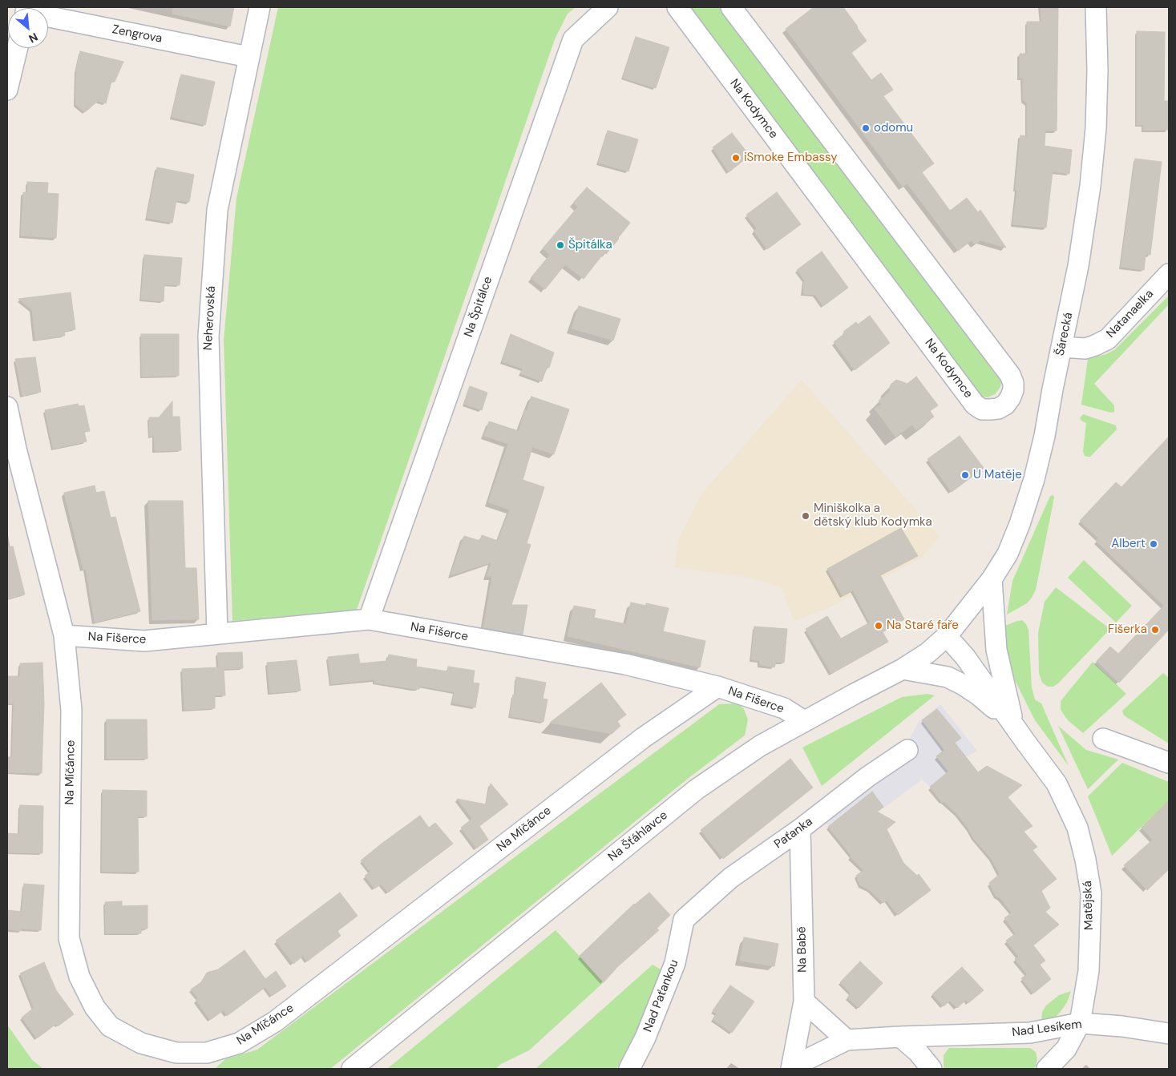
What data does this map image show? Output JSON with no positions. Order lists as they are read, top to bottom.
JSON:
{
  "streets": {
    "street": [
      "Zengrova",
      "Na Kodymce",
      "Na Špitálce",
      "Natanaelka",
      "Neherovská",
      "Šárecká",
      "Na Fišerce",
      "Na Míčánce",
      "Paťanka",
      "Na Šťáhlavce",
      "Matějská",
      "Na Babě",
      "Nad Paťankou",
      "Nad Lesíkem"
    ]
  },
  "crossings": [
    ["Zengrova", "Neherovská"],
    ["Na Špitálce", "Na Fišerce"],
    ["Natanaelka", "Šárecká"],
    ["Neherovská", "Na Fišerce"],
    ["Šárecká", "Na Šťáhlavce"],
    ["Šárecká", "Matějská"],
    ["Na Fišerce", "Na Míčánce"],
    ["Na Fišerce", "Na Šťáhlavce"],
    ["Paťanka", "Na Babě"],
    ["Paťanka", "Nad Paťankou"],
    ["Na Šťáhlavce", "Matějská"],
    ["Matějská", "Nad Lesíkem"]
  ],
  "places": [
    "odomu",
    "iSmoke Embassy",
    "Špitálka",
    "U Matěje",
    "Miniškolka a dětský klub Kodymka",
    "Albert",
    "Na Staré faře",
    "Fišerka"
  ],
  "north": "bottom right"
}
